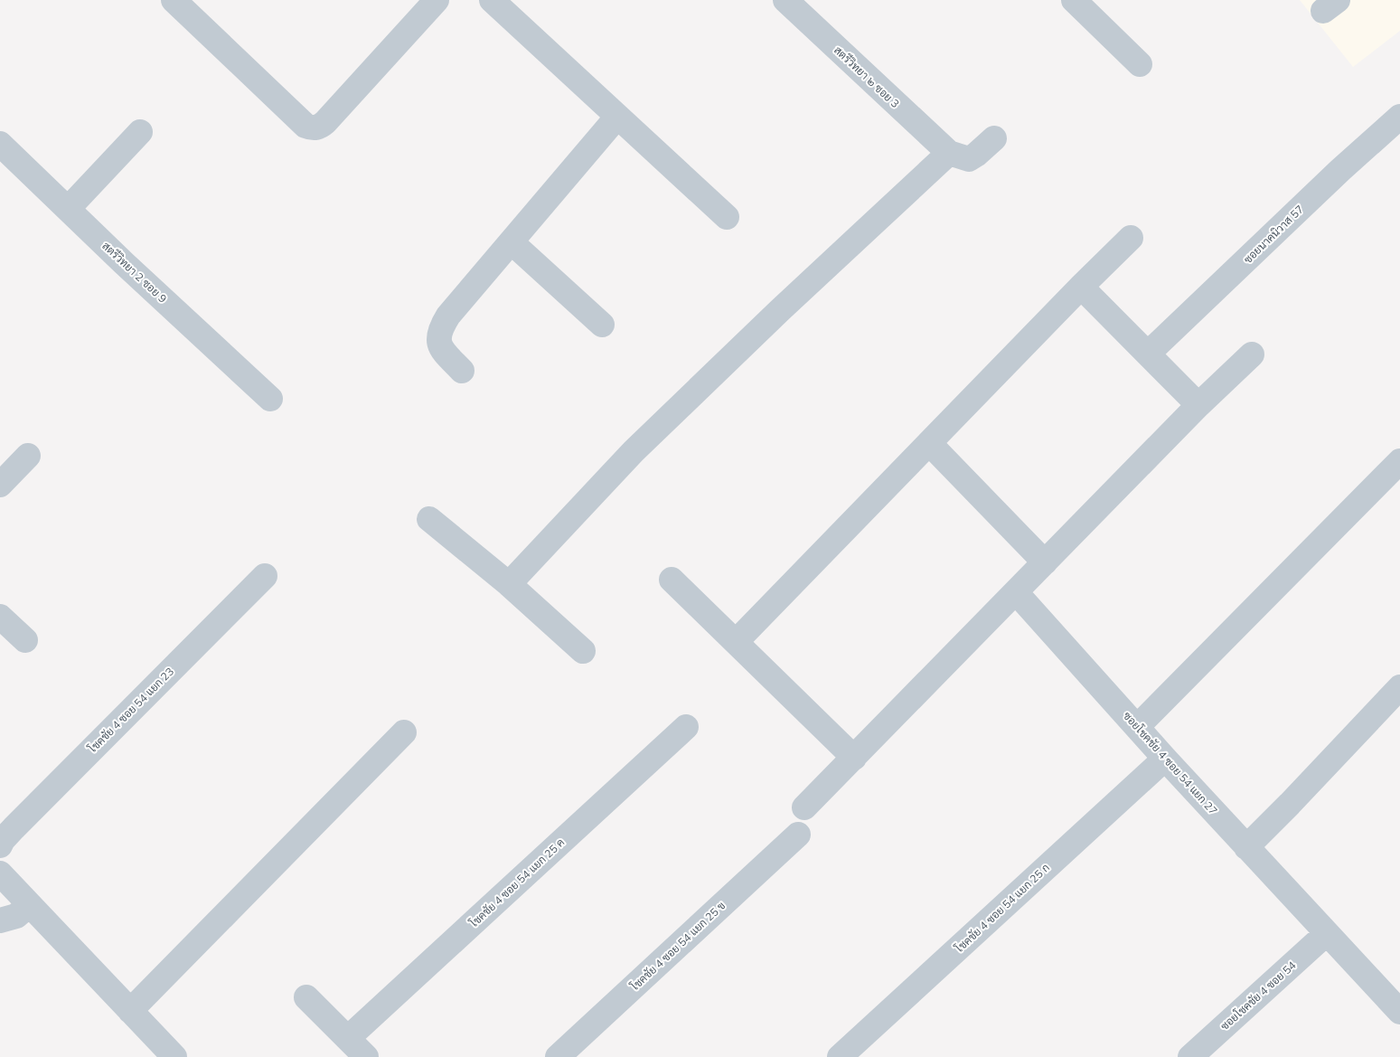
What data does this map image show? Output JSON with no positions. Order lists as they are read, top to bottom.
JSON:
{
  "streets": {
    "street": [
      "สตรีวิทยา ๒ ซอย 3",
      "ซอยนาคนิวาส 57",
      "สตรีวิทยา 2 ซอย 9",
      "โชคชัย 4 ซอย 54 แยก 23",
      "ซอยโชคชัย 4 ซอย 54 แยก 27",
      "โชคชัย 4 ซอย 54 แยก 25 ค",
      "โชคชัย 4 ซอย 54 แยก 25 ก",
      "โชคชัย 4 ซอย 54 แยก 25 ข",
      "ซอยโชคชัย 4 ซอย 54"
    ]
  },
  "crossings": [
    ["ซอยโชคชัย 4 ซอย 54 แยก 27", "โชคชัย 4 ซอย 54 แยก 25 ก"],
    ["ซอยโชคชัย 4 ซอย 54 แยก 27", "ซอยโชคชัย 4 ซอย 54"]
  ]
}
